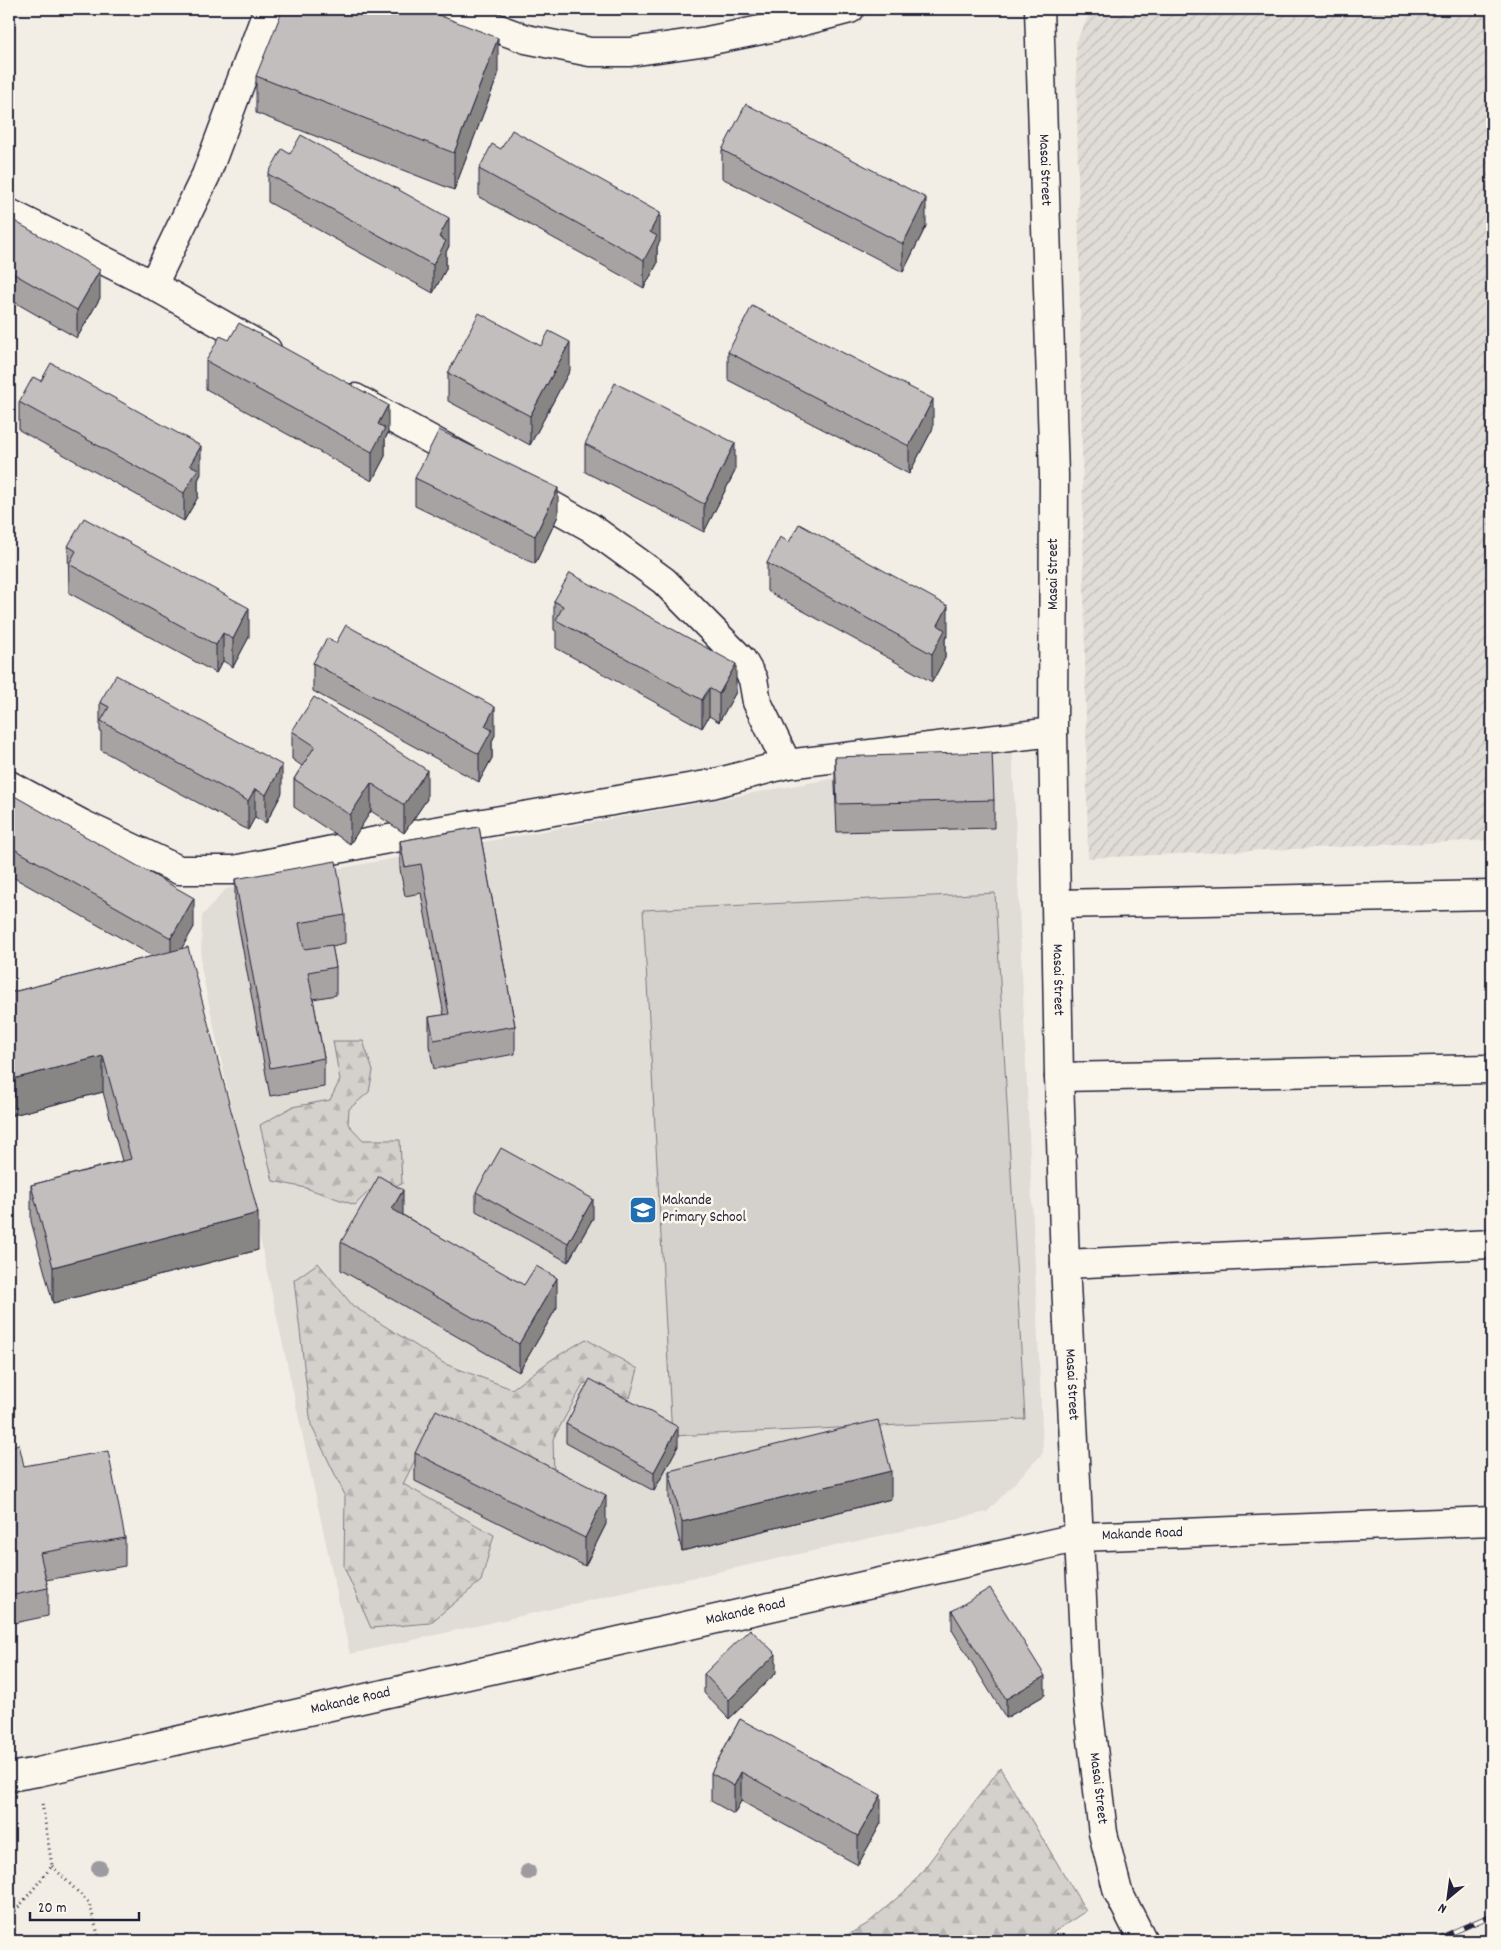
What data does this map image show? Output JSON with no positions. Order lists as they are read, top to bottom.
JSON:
{
  "streets": {
    "street": ["Masai Street", "Makande Road"]
  },
  "crossings": [
    ["Masai Street", "Makande Road"]
  ],
  "places": {
    "school or university": ["Makande Primary School"]
  },
  "scale_bar": "20 m",
  "north": "bottom left"
}
